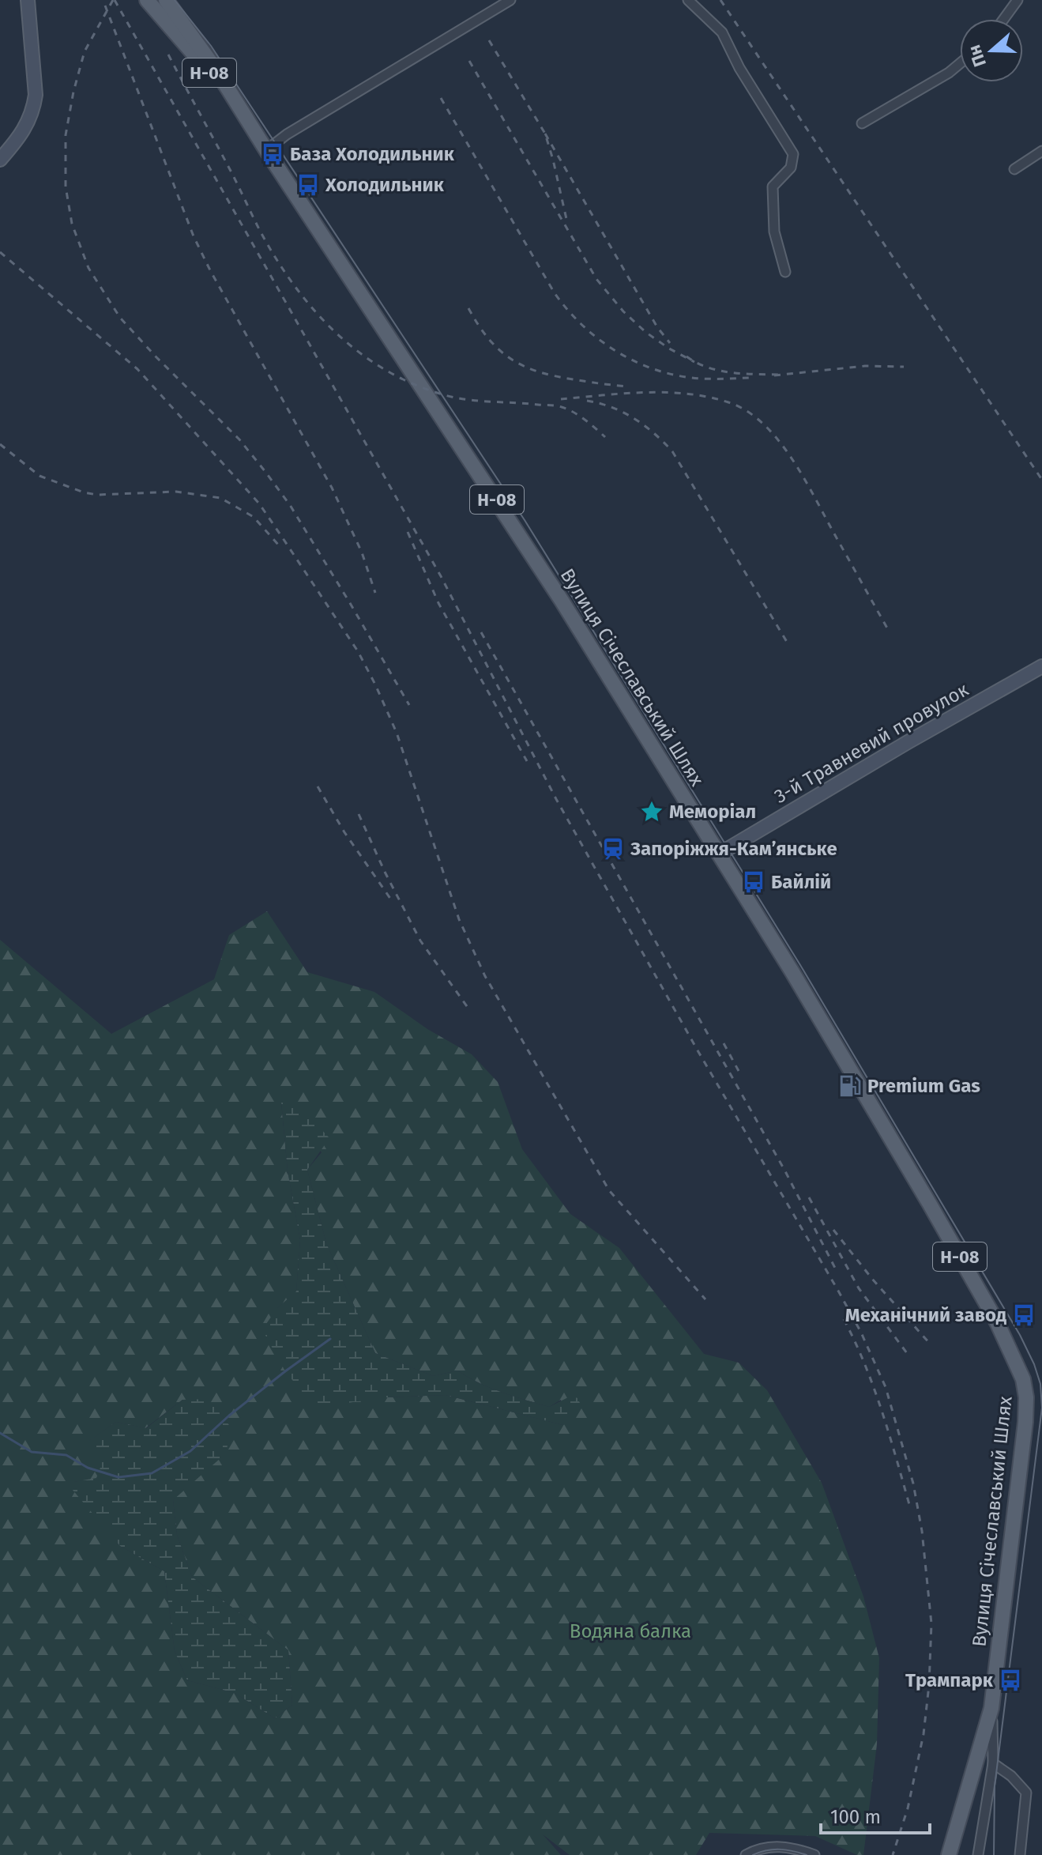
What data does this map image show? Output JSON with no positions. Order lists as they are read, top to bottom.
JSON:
{
  "streets": {
    "main road": ["Н-08", "Вулиця Січеславський Шлях", "3-й Травневий провулок"]
  },
  "crossings": [
    ["Н-08", "Вулиця Січеславський Шлях"],
    ["Вулиця Січеславський Шлях", "3-й Травневий провулок"]
  ],
  "parks": ["Водяна балка"],
  "places": {
    "bus stop": [
      "База Холодильник",
      "Холодильник",
      "Байлій",
      "Механічний завод",
      "Трампарк"
    ],
    "place": ["Меморіал"],
    "station": ["Запоріжжя-Кам’янське"],
    "fuel station": ["Premium Gas"]
  },
  "scale_bar": "100 m",
  "north": "left"
}
